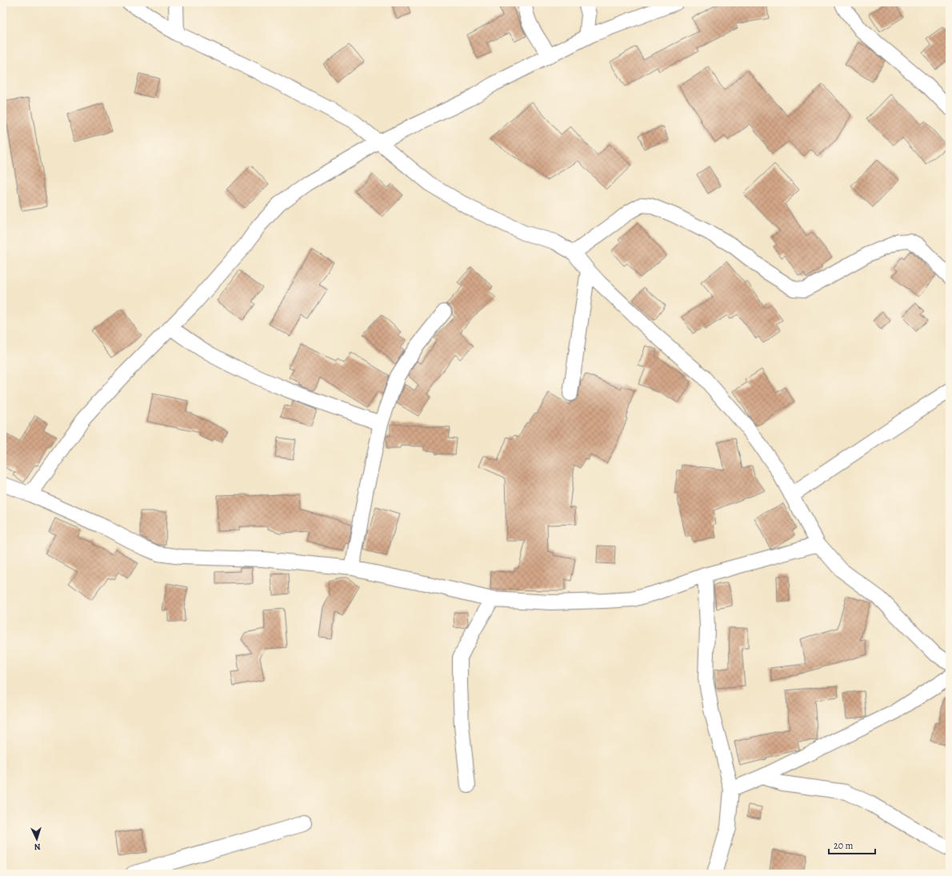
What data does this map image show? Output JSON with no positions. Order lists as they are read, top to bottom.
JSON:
{
  "scale_bar": "20 m",
  "north": "bottom"
}
